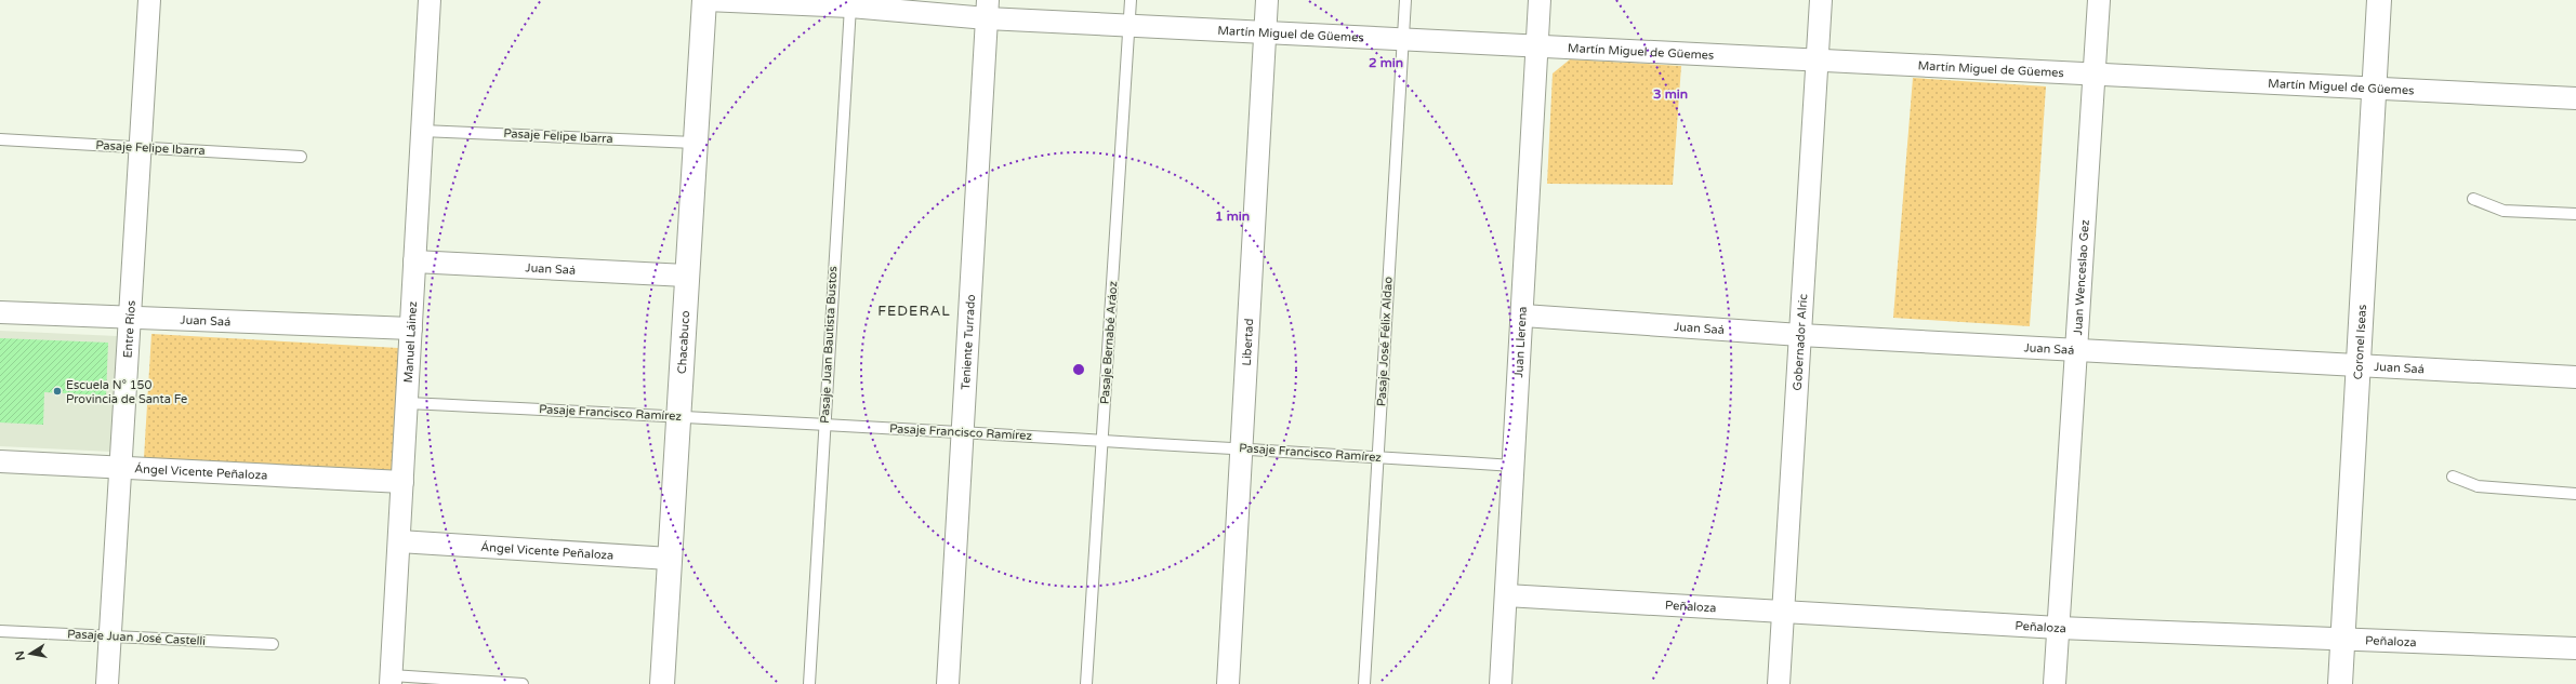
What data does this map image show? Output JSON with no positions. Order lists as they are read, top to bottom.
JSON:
{
  "streets": {
    "main road": ["Chacabuco", "Coronel Iseas"],
    "street": [
      "Martín Miguel de Güemes",
      "Juan Saá",
      "Juan Wenceslao Gez",
      "Entre Ríos",
      "Teniente Turrado",
      "Libertad",
      "Gobernador Alric",
      "Manuel Láinez",
      "Juan Llerena",
      "Ángel Vicente Peñaloza",
      "Peñaloza"
    ],
    "lane": [
      "Pasaje Felipe Ibarra",
      "Pasaje José Félix Aldao",
      "Pasaje Bernabé Aráoz",
      "Pasaje Juan Bautista Bustos",
      "Pasaje Francisco Ramírez",
      "Pasaje Juan José Castelli"
    ]
  },
  "crossings": [
    ["Martín Miguel de Güemes", "Juan Wenceslao Gez"],
    ["Martín Miguel de Güemes", "Chacabuco"],
    ["Martín Miguel de Güemes", "Teniente Turrado"],
    ["Martín Miguel de Güemes", "Libertad"],
    ["Martín Miguel de Güemes", "Pasaje José Félix Aldao"],
    ["Martín Miguel de Güemes", "Gobernador Alric"],
    ["Martín Miguel de Güemes", "Coronel Iseas"],
    ["Martín Miguel de Güemes", "Pasaje Bernabé Aráoz"],
    ["Martín Miguel de Güemes", "Juan Llerena"],
    ["Martín Miguel de Güemes", "Pasaje Juan Bautista Bustos"],
    ["Pasaje Felipe Ibarra", "Entre Ríos"],
    ["Pasaje Felipe Ibarra", "Chacabuco"],
    ["Pasaje Felipe Ibarra", "Manuel Láinez"],
    ["Juan Saá", "Juan Wenceslao Gez"],
    ["Juan Saá", "Entre Ríos"],
    ["Juan Saá", "Chacabuco"],
    ["Juan Saá", "Gobernador Alric"],
    ["Juan Saá", "Coronel Iseas"],
    ["Juan Saá", "Manuel Láinez"],
    ["Juan Saá", "Juan Llerena"],
    ["Juan Wenceslao Gez", "Peñaloza"],
    ["Entre Ríos", "Ángel Vicente Peñaloza"],
    ["Entre Ríos", "Pasaje Juan José Castelli"],
    ["Chacabuco", "Pasaje Francisco Ramírez"],
    ["Chacabuco", "Ángel Vicente Peñaloza"],
    ["Teniente Turrado", "Pasaje Francisco Ramírez"],
    ["Libertad", "Pasaje Francisco Ramírez"],
    ["Pasaje José Félix Aldao", "Pasaje Francisco Ramírez"],
    ["Gobernador Alric", "Peñaloza"],
    ["Coronel Iseas", "Peñaloza"],
    ["Manuel Láinez", "Pasaje Francisco Ramírez"],
    ["Manuel Láinez", "Ángel Vicente Peñaloza"],
    ["Pasaje Bernabé Aráoz", "Pasaje Francisco Ramírez"],
    ["Juan Llerena", "Pasaje Francisco Ramírez"],
    ["Juan Llerena", "Peñaloza"],
    ["Pasaje Juan Bautista Bustos", "Pasaje Francisco Ramírez"]
  ],
  "districts": ["FEDERAL"],
  "places": ["Escuela N° 150 Provincia de Santa Fe"],
  "north": "left",
  "rings": ["2 min", "3 min", "1 min"]
}
